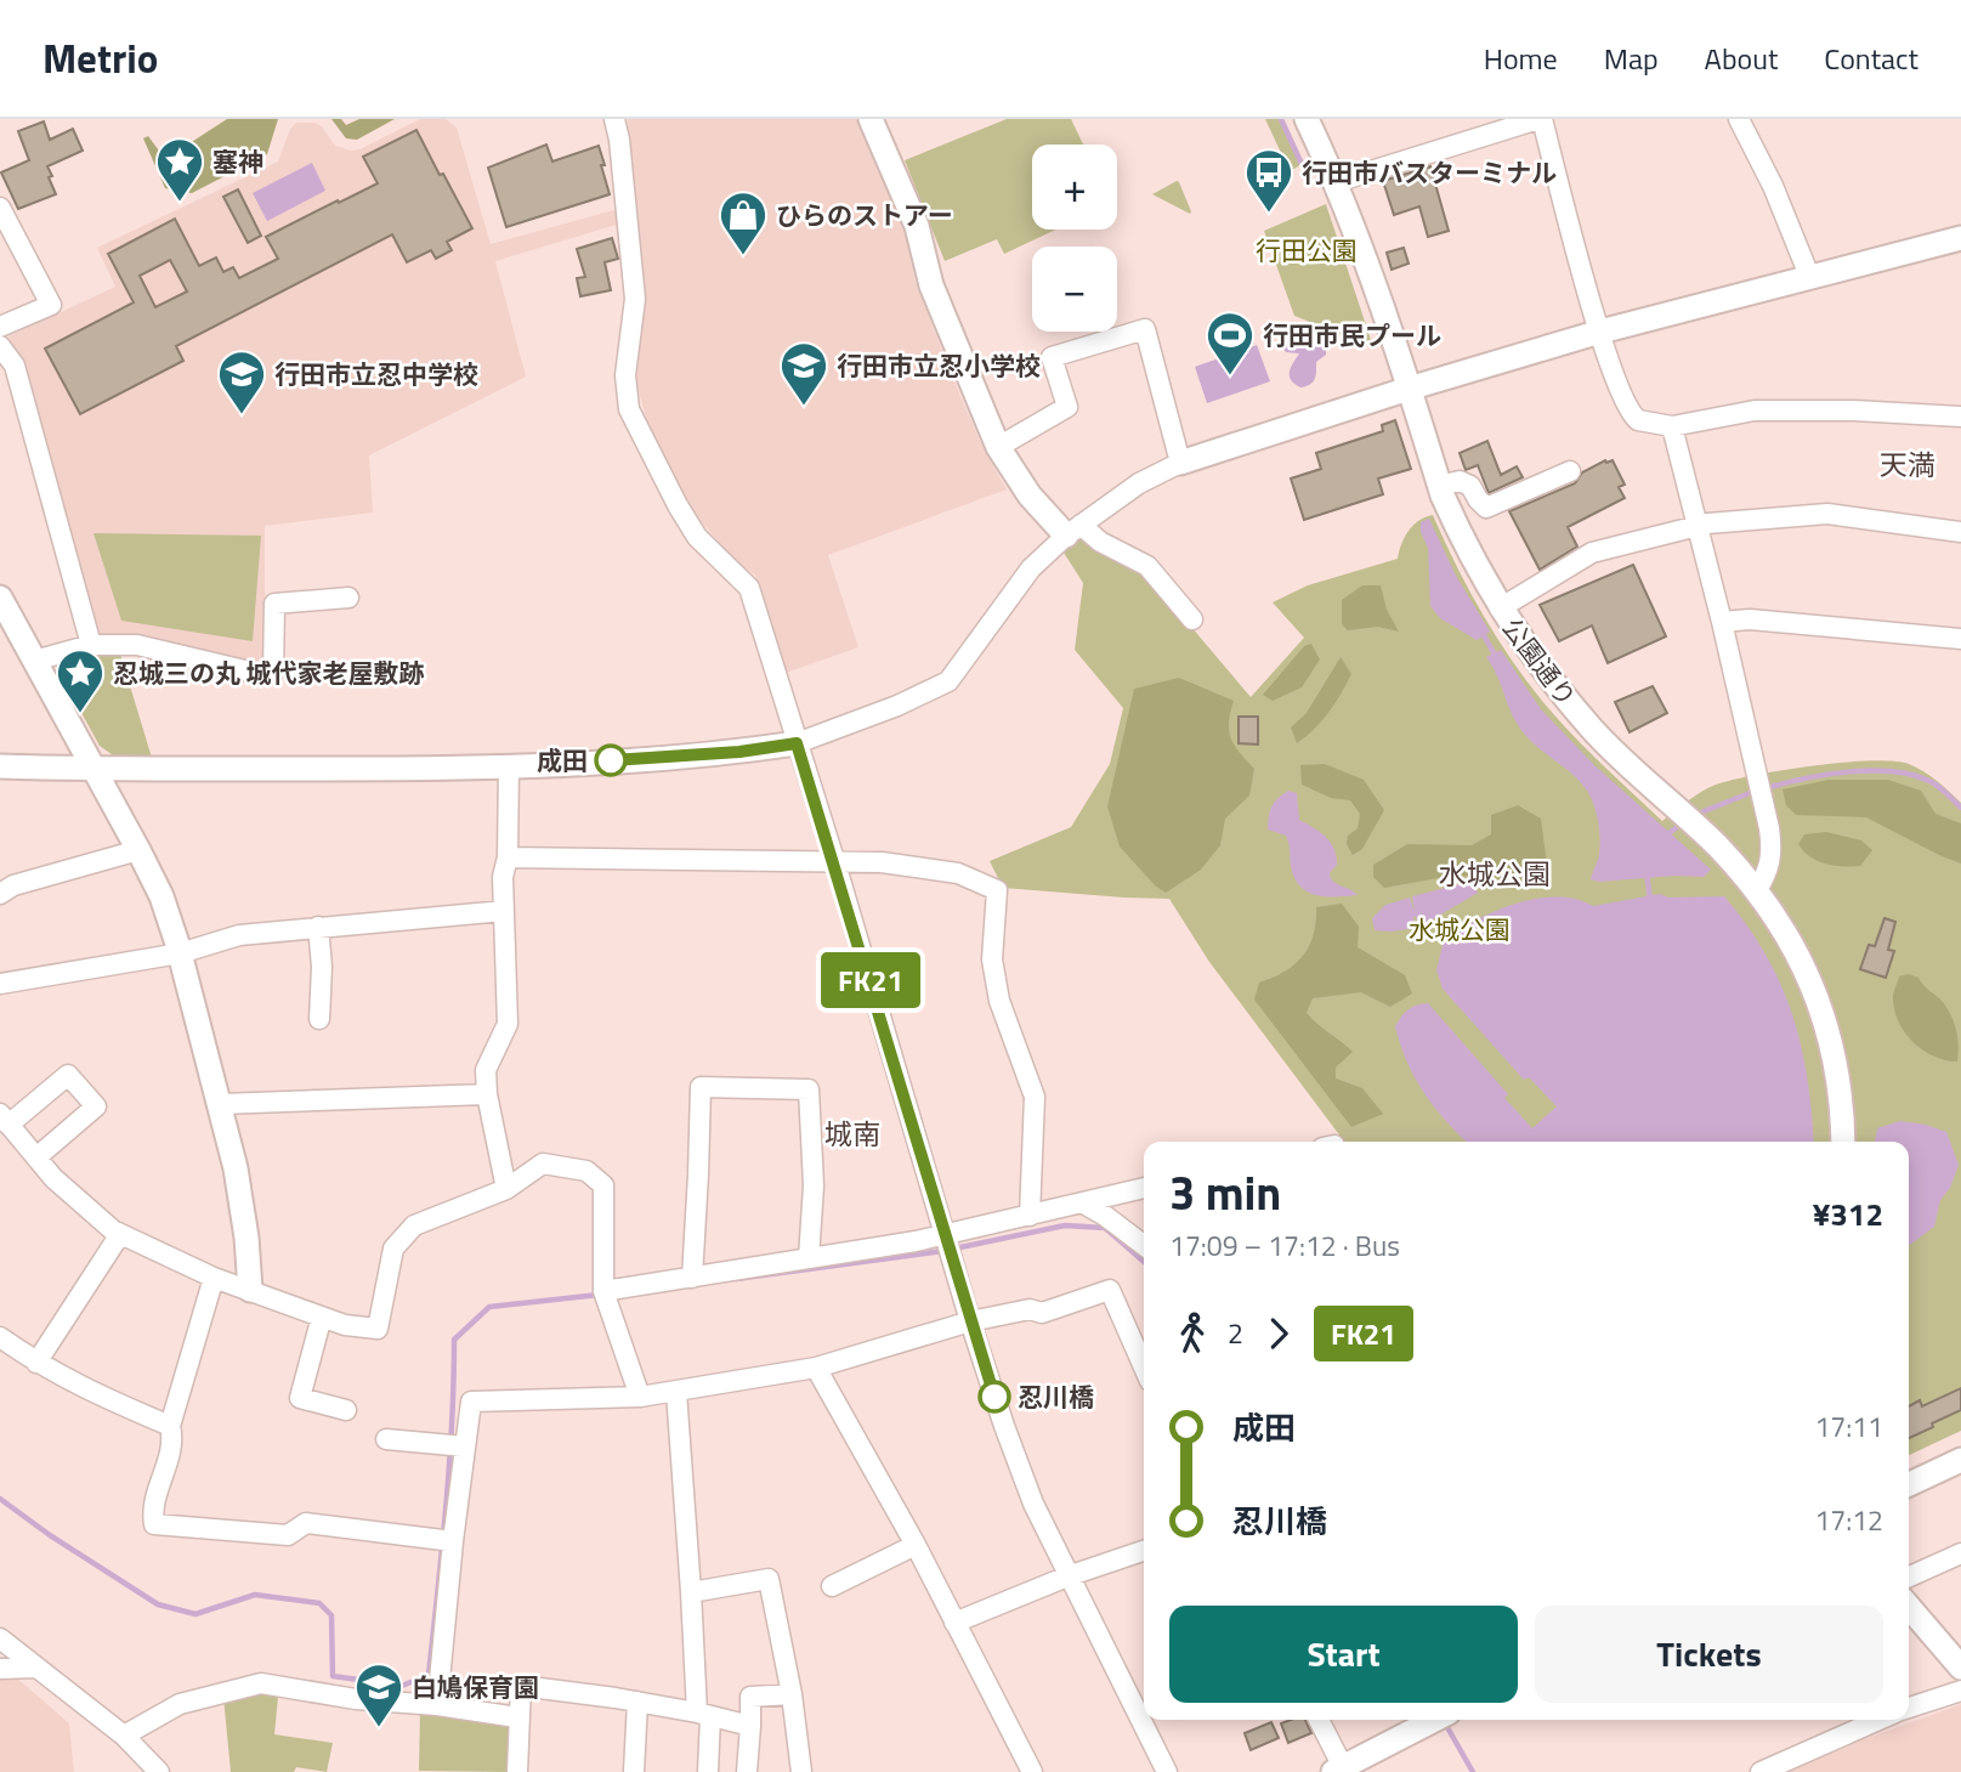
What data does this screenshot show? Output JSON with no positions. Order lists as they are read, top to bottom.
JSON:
{
  "streets": {
    "street": ["公園通り"]
  },
  "districts": ["天満", "水城公園", "城南"],
  "parks": ["行田公園", "水城公園"],
  "places": {
    "place": ["塞神", "忍城三の丸 城代家老屋敷跡"],
    "bus stop": ["行田市バスターミナル"],
    "shop": ["ひらのストアー"],
    "sports": ["行田市民プール"],
    "school or university": ["行田市立忍小学校", "行田市立忍中学校", "白鳩保育園"],
    "other": ["成田", "忍川橋"]
  },
  "lines": ["bus line FK21"],
  "page": {
    "header": "Metrio",
    "nav": [
      "Home",
      "Map",
      "About",
      "Contact"
    ],
    "on_map": "FK21",
    "map_buttons": ["+", "−"],
    "heading": ["3 min", "17:09 – 17:12 · Bus", "¥312"],
    "legs": ["2", "FK21"],
    "list": [
      {
        "name": "成田",
        "value": "17:11"
      },
      {
        "name": "忍川橋",
        "value": "17:12"
      }
    ],
    "buttons": ["Start", "Tickets"]
  }
}
